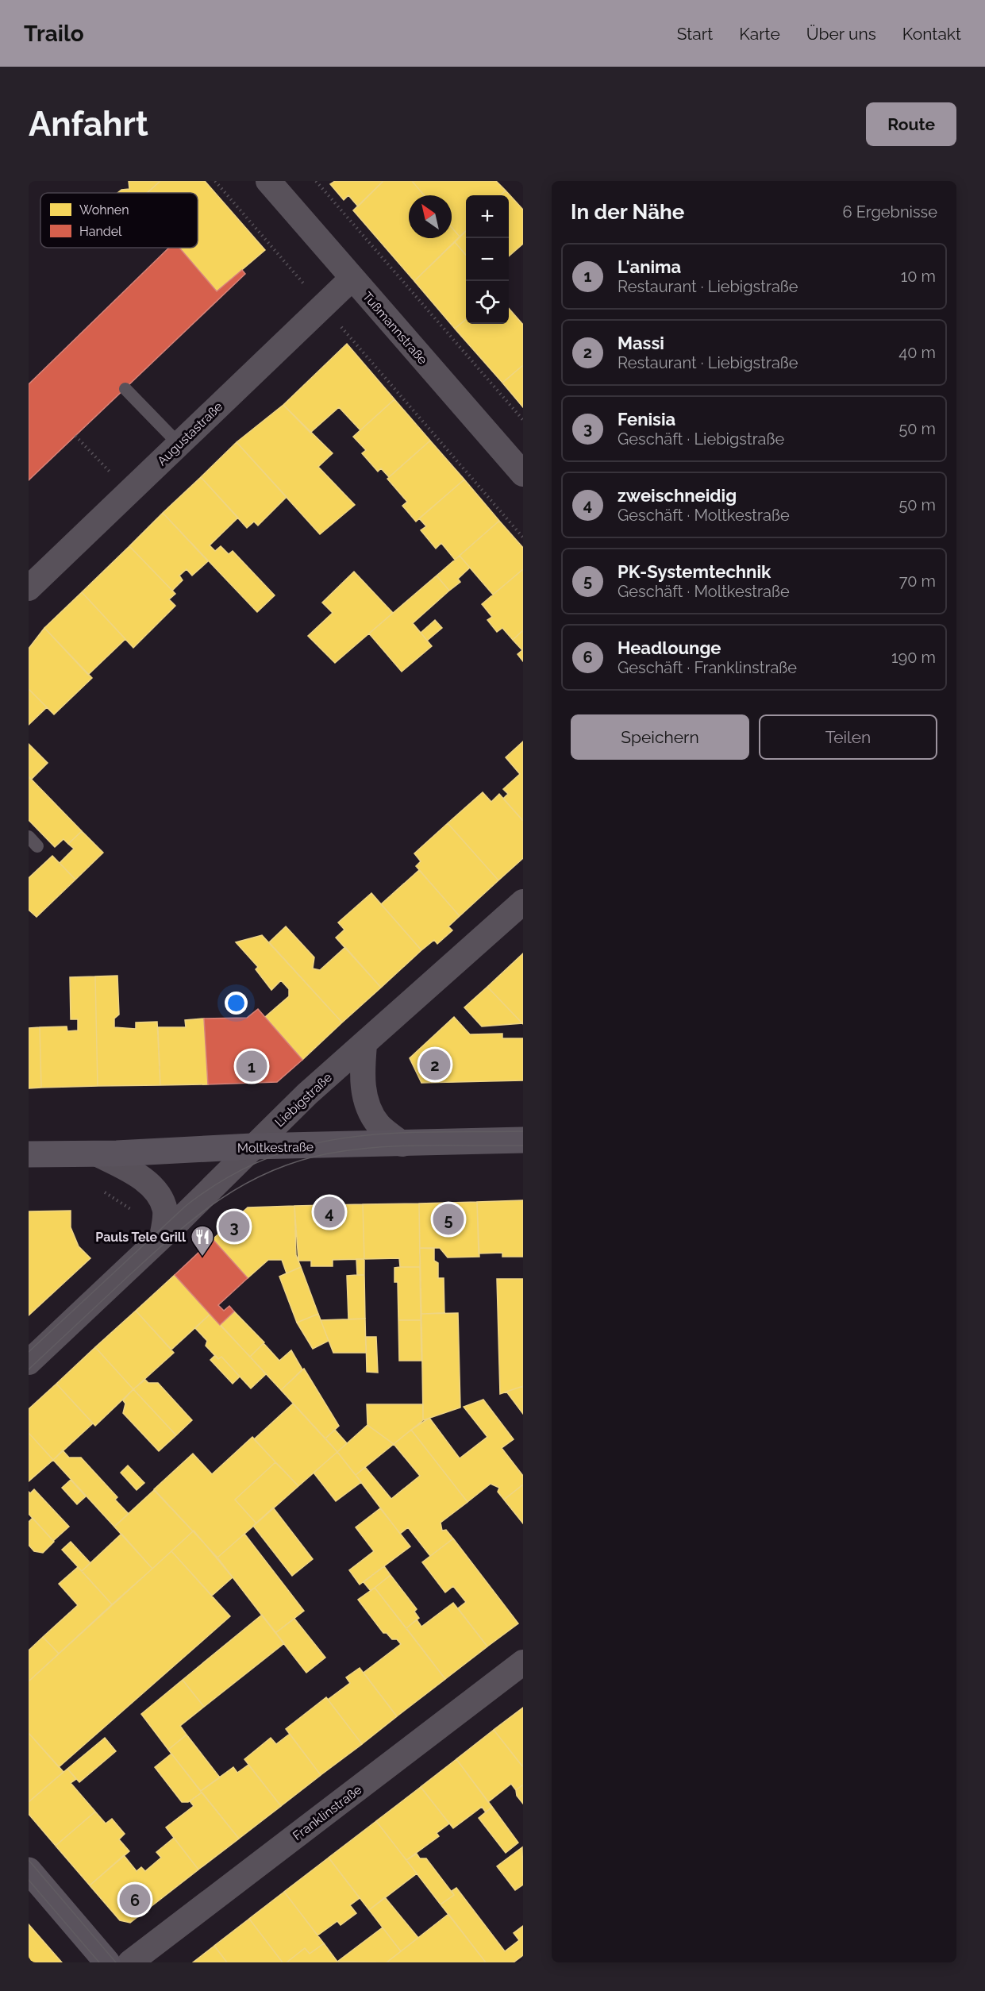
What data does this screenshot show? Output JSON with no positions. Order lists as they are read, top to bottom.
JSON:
{
  "streets": {
    "street": [
      "Tußmannstraße",
      "Augustastraße",
      "Liebigstraße",
      "Moltkestraße",
      "Franklinstraße"
    ]
  },
  "crossings": [
    ["Tußmannstraße", "Augustastraße"],
    ["Liebigstraße", "Moltkestraße"]
  ],
  "places": {
    "restaurant": ["Pauls Tele Grill"]
  },
  "legend": ["Wohnen", "Handel"],
  "north": "top left",
  "page": {
    "header": "Trailo",
    "nav": [
      "Start",
      "Karte",
      "Über uns",
      "Kontakt"
    ],
    "buttons": [
      "Route",
      ["Speichern", "Teilen"]
    ],
    "title": "Anfahrt",
    "heading": ["In der Nähe", "6 Ergebnisse"],
    "map_buttons": ["+", "−"],
    "list": [
      {
        "mark": "1",
        "name": "L'anima",
        "note": "Restaurant · Liebigstraße",
        "value": "10 m"
      },
      {
        "mark": "2",
        "name": "Massi",
        "note": "Restaurant · Liebigstraße",
        "value": "40 m"
      },
      {
        "mark": "3",
        "name": "Fenisia",
        "note": "Geschäft · Liebigstraße",
        "value": "50 m"
      },
      {
        "mark": "4",
        "name": "zweischneidig",
        "note": "Geschäft · Moltkestraße",
        "value": "50 m"
      },
      {
        "mark": "5",
        "name": "PK-Systemtechnik",
        "note": "Geschäft · Moltkestraße",
        "value": "70 m"
      },
      {
        "mark": "6",
        "name": "Headlounge",
        "note": "Geschäft · Franklinstraße",
        "value": "190 m"
      }
    ],
    "pins": [
      "2",
      "1",
      "4",
      "5",
      "3",
      "6"
    ]
  }
}
